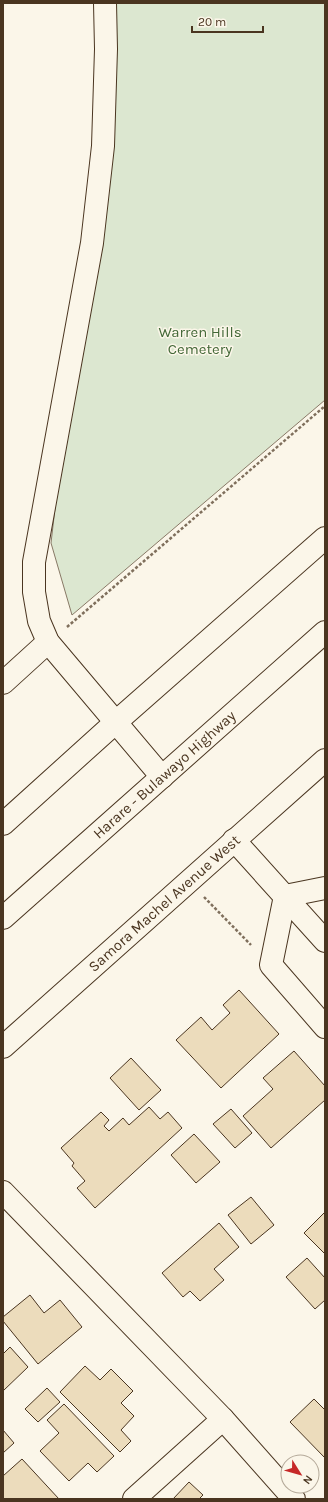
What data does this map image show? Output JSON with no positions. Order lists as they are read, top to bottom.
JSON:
{
  "streets": {
    "main road": ["Harare - Bulawayo Highway", "Samora Machel Avenue West"]
  },
  "parks": ["Warren Hills Cemetery"],
  "scale_bar": "20 m",
  "north": "bottom right"
}
